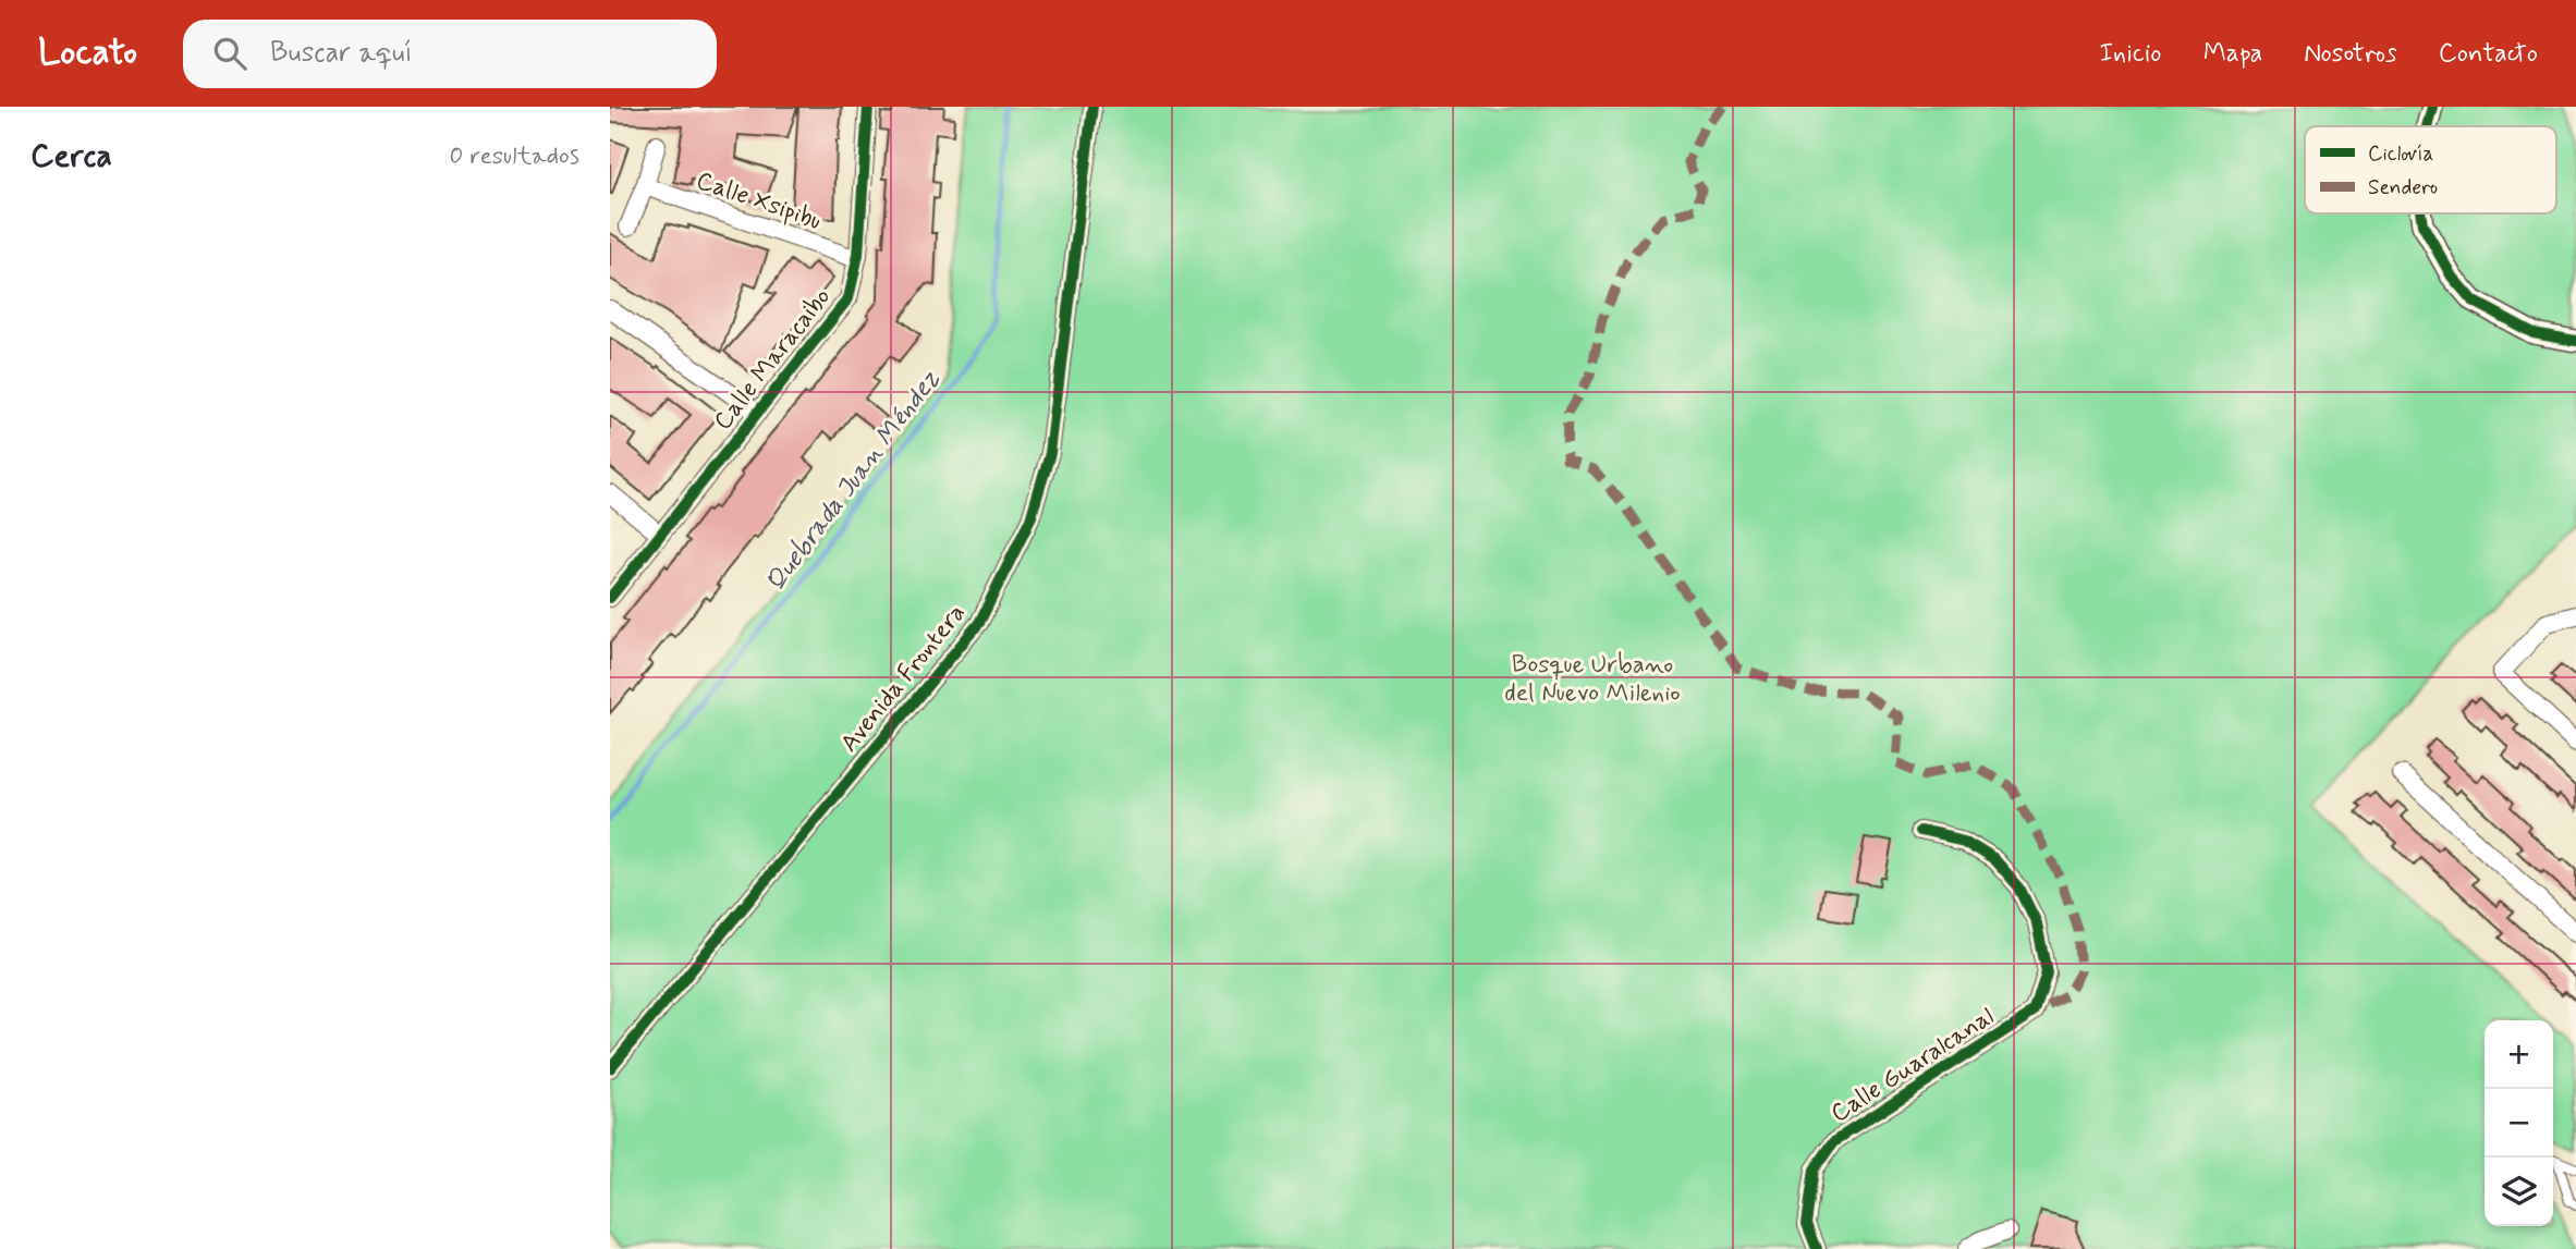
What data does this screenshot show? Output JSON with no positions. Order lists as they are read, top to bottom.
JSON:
{
  "streets": {
    "street": [
      "Calle Xsipibu",
      "Calle Maracaibo",
      "Avenida Frontera",
      "Calle Guaralcanal"
    ]
  },
  "crossings": [
    ["Calle Xsipibu", "Calle Maracaibo"]
  ],
  "water": ["Quebrada Juan Méndez"],
  "parks": ["Bosque Urbano del Nuevo Milenio"],
  "legend": ["Ciclovía", "Sendero"],
  "page": {
    "header": "Locato",
    "search": "Buscar aquí",
    "nav": [
      "Inicio",
      "Mapa",
      "Nosotros",
      "Contacto"
    ],
    "heading": ["Cerca", "0 resultados"],
    "map_buttons": ["+", "−"]
  }
}
